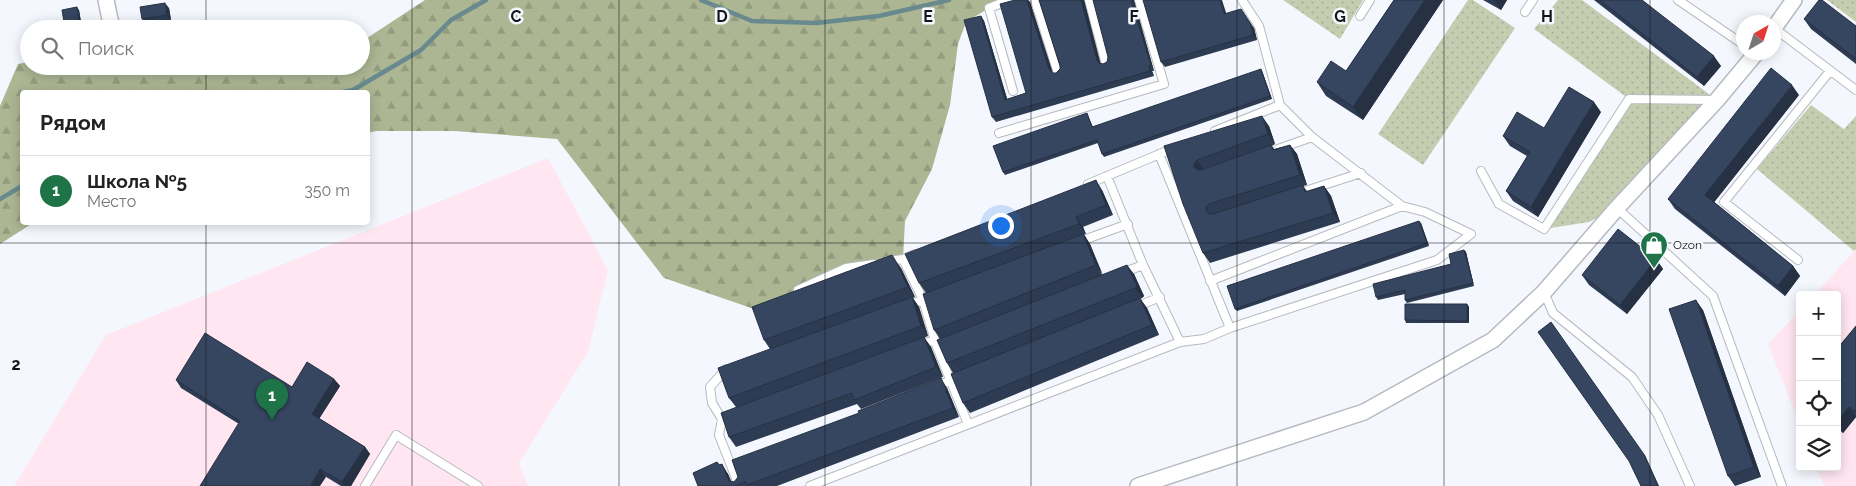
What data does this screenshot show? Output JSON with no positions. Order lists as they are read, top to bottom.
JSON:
{
  "places": {
    "shop": ["Ozon"]
  },
  "north": "top right",
  "page": {
    "search": "Поиск",
    "heading": "Рядом",
    "list": [
      {
        "mark": "1",
        "name": "Школа №5",
        "note": "Место",
        "value": "350 m"
      }
    ],
    "map_buttons": ["+", "−"],
    "pins": "1"
  },
  "grid": {
    "columns": [
      "C",
      "D",
      "E",
      "F",
      "G",
      "H"
    ],
    "rows": ["2"]
  }
}
